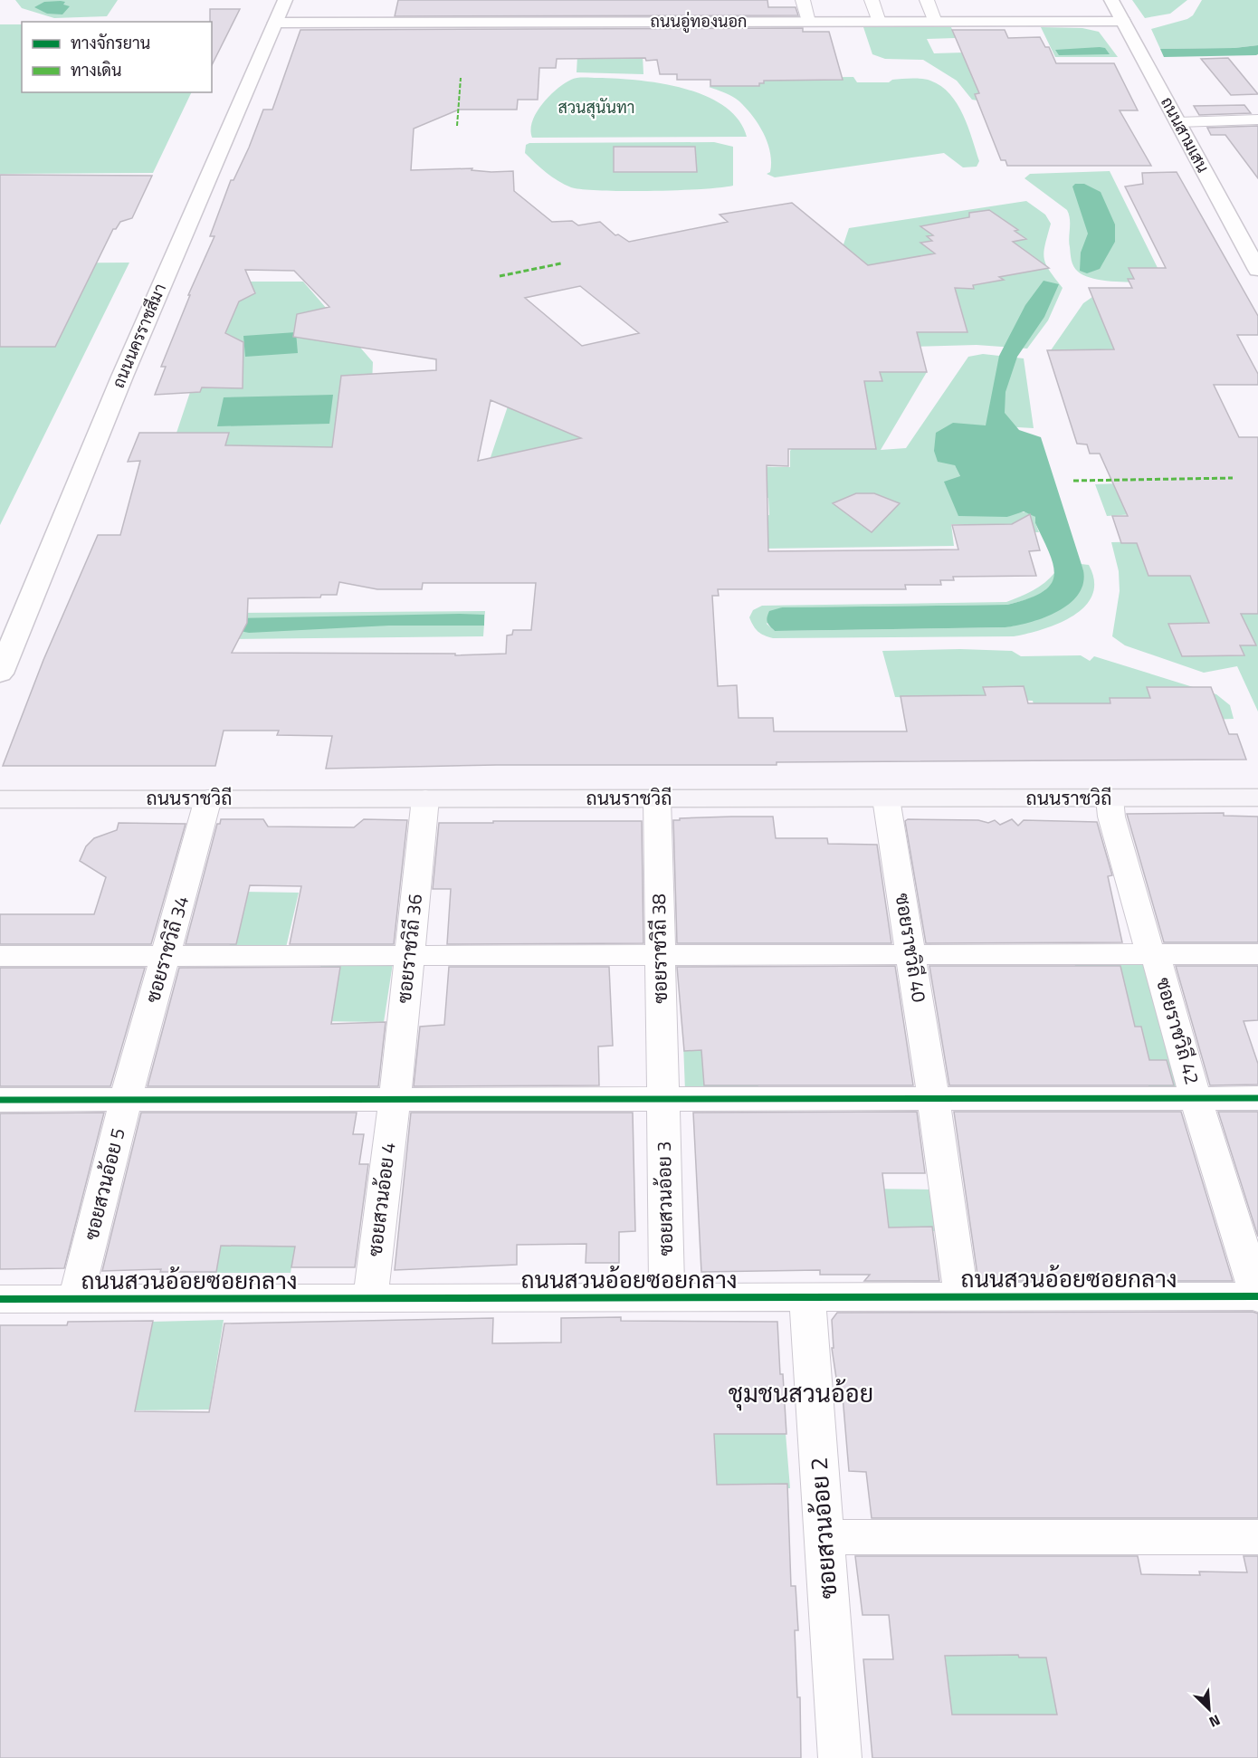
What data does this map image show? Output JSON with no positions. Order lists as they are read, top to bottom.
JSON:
{
  "streets": {
    "main road": [
      "ถนนอู่ทองนอก",
      "ถนนสามเสน",
      "ถนนนครราชสีมา",
      "ถนนราชวิถี"
    ],
    "street": [
      "ซอยราชวิถี 40",
      "ซอยราชวิถี 36",
      "ซอยราชวิถี 38",
      "ซอยราชวิถี 34",
      "ซอยราชวิถี 42",
      "ซอยสวนอ้อย 5",
      "ซอยสวนอ้อย 3",
      "ซอยสวนอ้อย 4",
      "ถนนสวนอ้อยซอยกลาง",
      "ซอยสวนอ้อย 2"
    ]
  },
  "crossings": [
    ["ถนนอู่ทองนอก", "ถนนสามเสน"],
    ["ถนนอู่ทองนอก", "ถนนนครราชสีมา"],
    ["ถนนราชวิถี", "ซอยราชวิถี 40"],
    ["ถนนราชวิถี", "ซอยราชวิถี 36"],
    ["ถนนราชวิถี", "ซอยราชวิถี 38"],
    ["ถนนราชวิถี", "ซอยราชวิถี 34"],
    ["ถนนราชวิถี", "ซอยราชวิถี 42"],
    ["ซอยราชวิถี 36", "ซอยสวนอ้อย 4"],
    ["ซอยราชวิถี 38", "ซอยสวนอ้อย 3"],
    ["ซอยราชวิถี 34", "ซอยสวนอ้อย 5"],
    ["ซอยราชวิถี 42", "ถนนสวนอ้อยซอยกลาง"],
    ["ซอยสวนอ้อย 5", "ถนนสวนอ้อยซอยกลาง"],
    ["ซอยสวนอ้อย 3", "ถนนสวนอ้อยซอยกลาง"],
    ["ซอยสวนอ้อย 4", "ถนนสวนอ้อยซอยกลาง"],
    ["ถนนสวนอ้อยซอยกลาง", "ซอยสวนอ้อย 2"]
  ],
  "districts": ["ชุมชนสวนอ้อย"],
  "parks": ["สวนสุนันทา"],
  "legend": ["ทางจักรยาน", "ทางเดิน"],
  "north": "bottom right"
}
